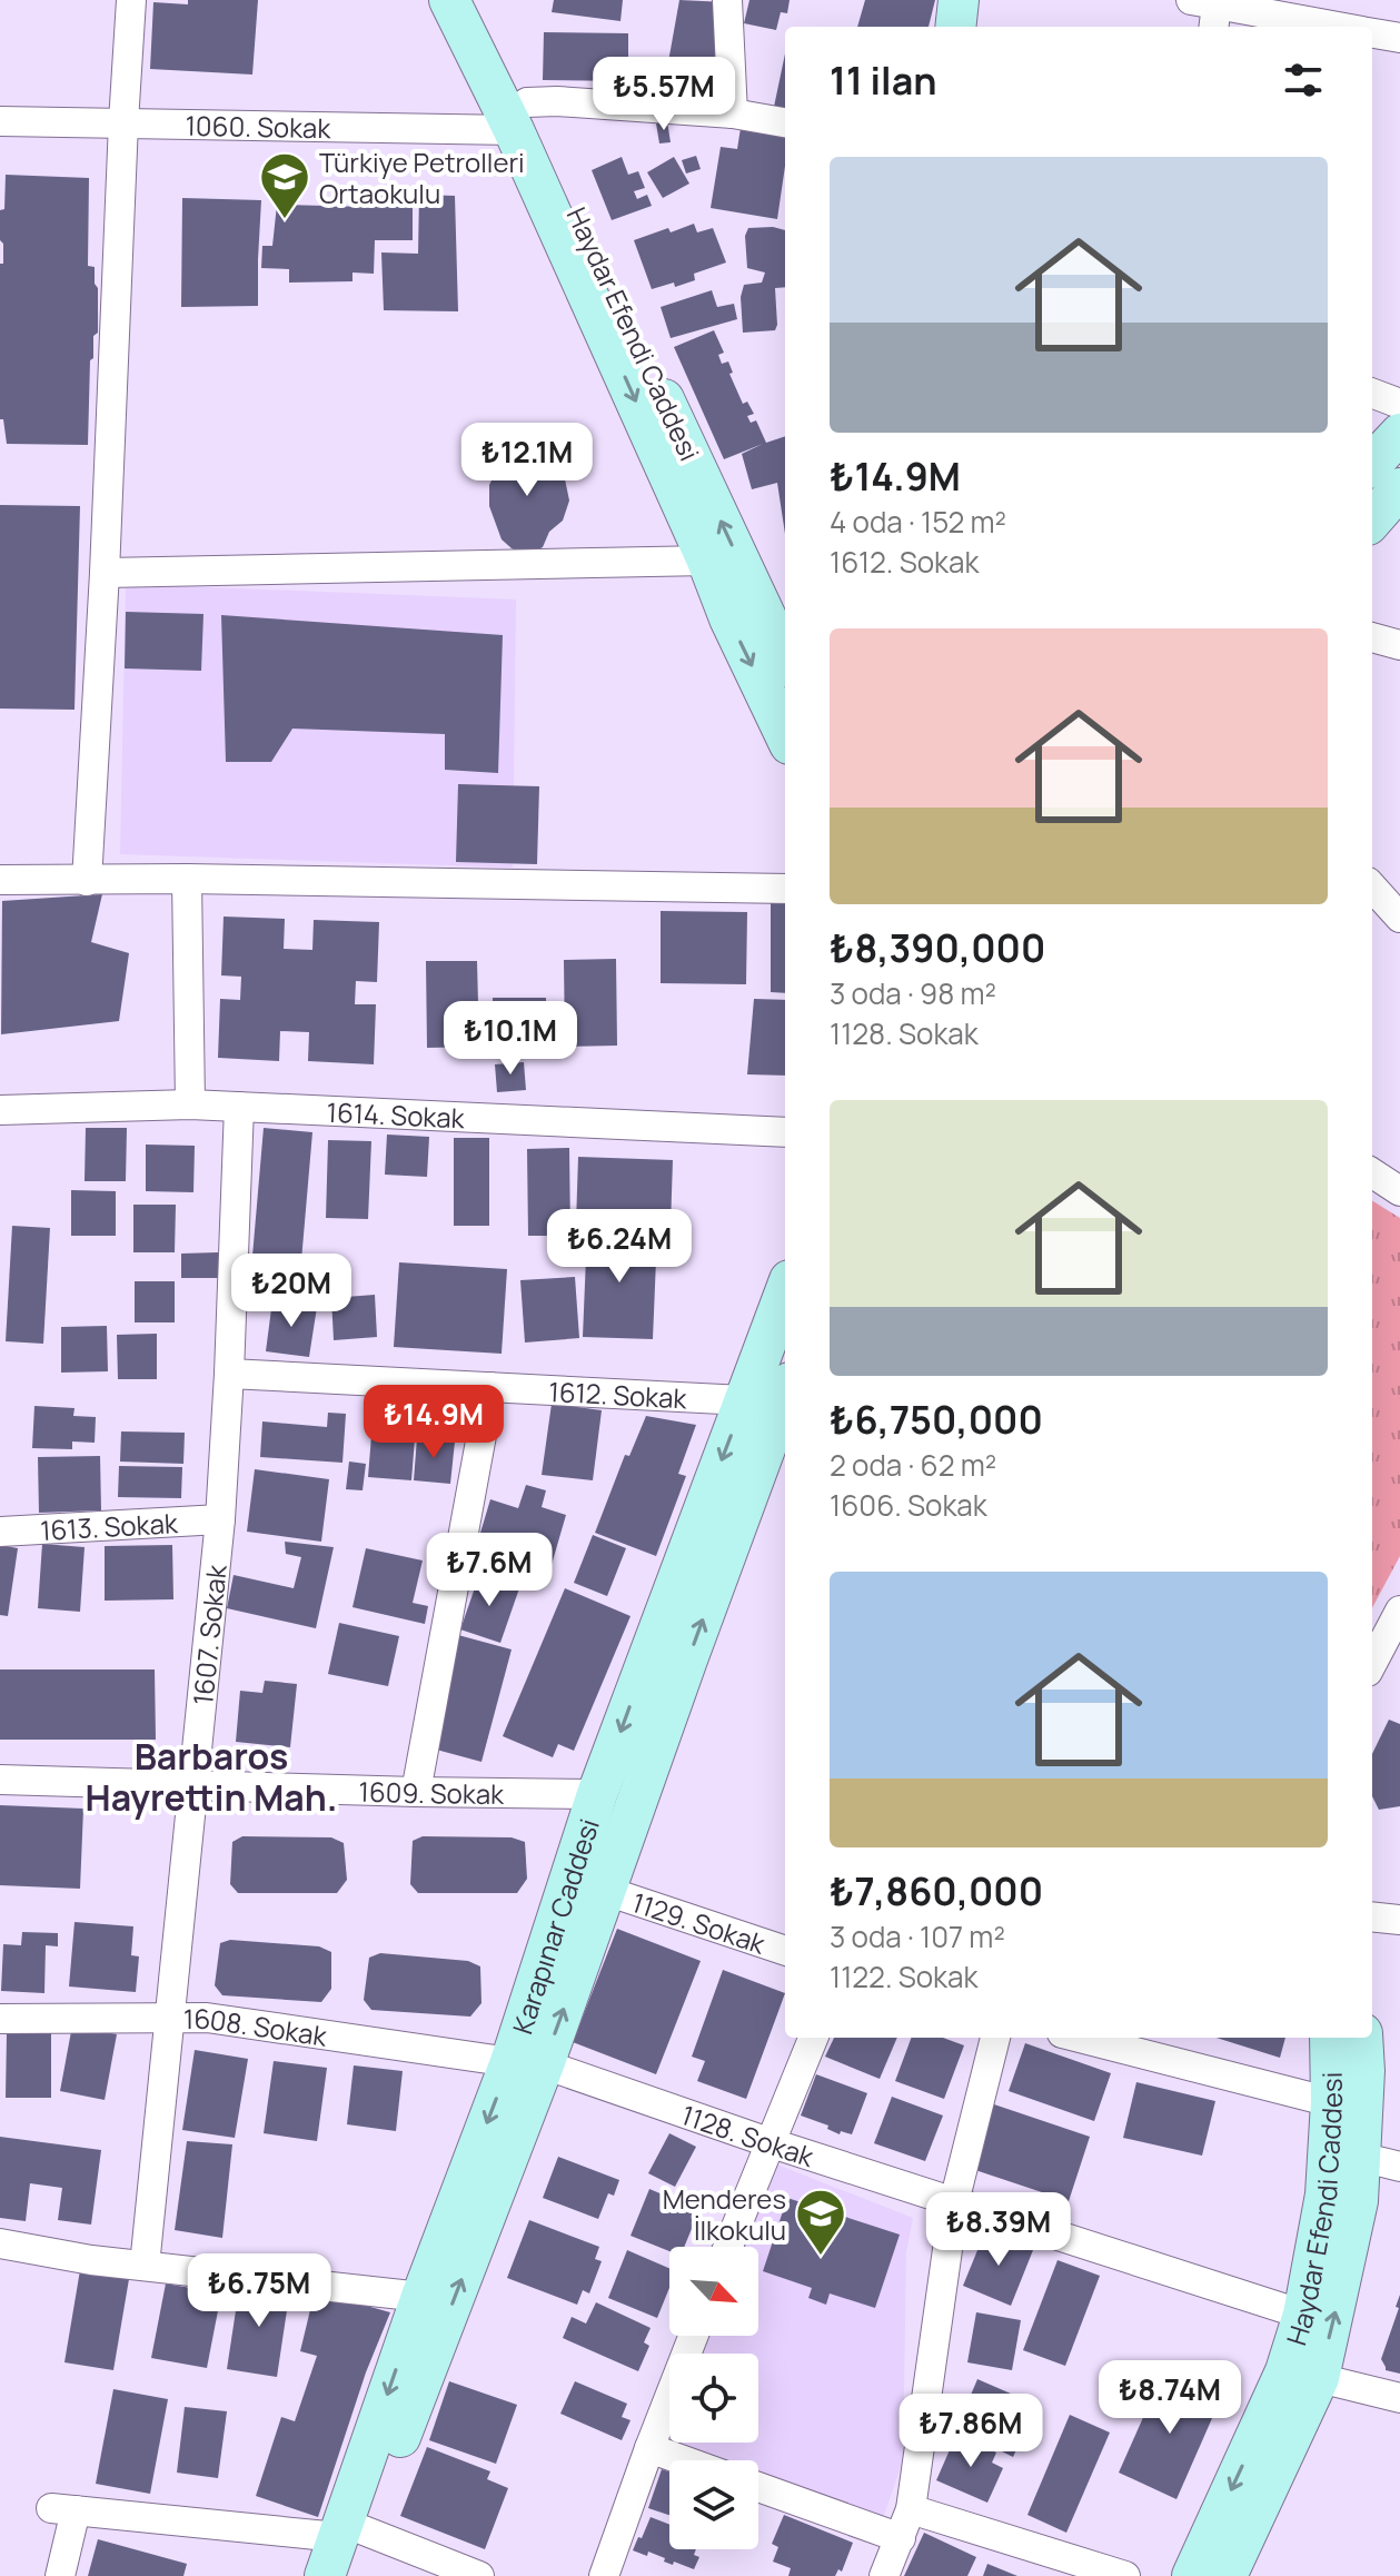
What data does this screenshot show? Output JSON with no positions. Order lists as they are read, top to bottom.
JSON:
{
  "streets": {
    "main road": ["Haydar Efendi Caddesi", "Karapınar Caddesi"],
    "street": [
      "1060. Sokak",
      "1614. Sokak",
      "1612. Sokak",
      "1613. Sokak",
      "1607. Sokak",
      "1609. Sokak",
      "1129. Sokak",
      "1608. Sokak",
      "1128. Sokak"
    ]
  },
  "crossings": [
    ["1060. Sokak", "Haydar Efendi Caddesi"],
    ["Haydar Efendi Caddesi", "1128. Sokak"],
    ["1614. Sokak", "1607. Sokak"],
    ["1612. Sokak", "1607. Sokak"],
    ["1612. Sokak", "Karapınar Caddesi"],
    ["1613. Sokak", "1607. Sokak"],
    ["1607. Sokak", "1609. Sokak"],
    ["1607. Sokak", "1608. Sokak"],
    ["1609. Sokak", "Karapınar Caddesi"],
    ["1129. Sokak", "Karapınar Caddesi"],
    ["Karapınar Caddesi", "1608. Sokak"],
    ["Karapınar Caddesi", "1128. Sokak"],
    ["1608. Sokak", "1128. Sokak"]
  ],
  "districts": ["Barbaros Hayrettin Mah."],
  "places": {
    "school or university": ["Türkiye Petrolleri Ortaokulu", "Menderes İlkokulu"]
  },
  "north": "bottom right",
  "page": {
    "heading": "11 ilan",
    "price": [
      "₺5.57M",
      "₺12.1M",
      "₺10.1M",
      "₺6.24M",
      "₺20M",
      "₺14.9M",
      "₺7.6M",
      "₺8.39M",
      "₺6.75M",
      "₺8.74M",
      "₺7.86M"
    ],
    "list": [
      {
        "name": "₺14.9M",
        "note": "4 oda · 152 m² · 1612. Sokak"
      },
      {
        "name": "₺8,390,000",
        "note": "3 oda · 98 m² · 1128. Sokak"
      },
      {
        "name": "₺6,750,000",
        "note": "2 oda · 62 m² · 1606. Sokak"
      },
      {
        "name": "₺7,860,000",
        "note": "3 oda · 107 m² · 1122. Sokak"
      }
    ]
  }
}
